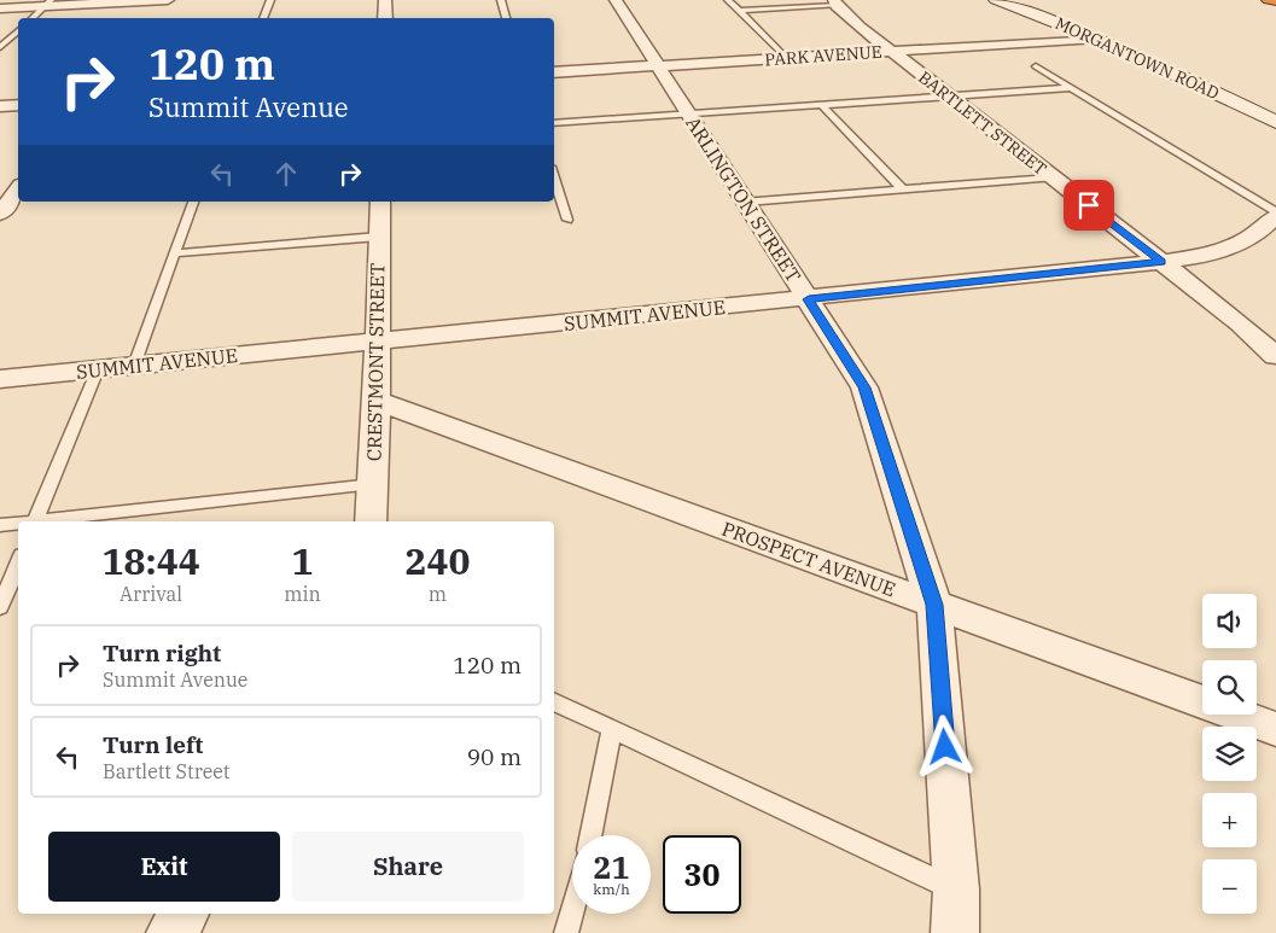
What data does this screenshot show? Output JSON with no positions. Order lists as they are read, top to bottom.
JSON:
{
  "streets": {
    "main road": ["MORGANTOWN ROAD"],
    "street": [
      "PARK AVENUE",
      "BARTLETT STREET",
      "ARLINGTON STREET",
      "SUMMIT AVENUE",
      "CRESTMONT STREET",
      "PROSPECT AVENUE"
    ]
  },
  "crossings": [
    ["PARK AVENUE", "MORGANTOWN ROAD"],
    ["PARK AVENUE", "BARTLETT STREET"],
    ["PARK AVENUE", "ARLINGTON STREET"],
    ["BARTLETT STREET", "SUMMIT AVENUE"],
    ["ARLINGTON STREET", "SUMMIT AVENUE"],
    ["ARLINGTON STREET", "PROSPECT AVENUE"],
    ["SUMMIT AVENUE", "CRESTMONT STREET"],
    ["CRESTMONT STREET", "PROSPECT AVENUE"]
  ],
  "page": {
    "turn": ["120 m", "Summit Avenue"],
    "eta": [
      "18:44",
      "Arrival",
      "1",
      "min",
      "240",
      "m"
    ],
    "map_buttons": ["+", "−"],
    "list": [
      {
        "name": "Turn right",
        "note": "Summit Avenue",
        "value": "120 m"
      },
      {
        "name": "Turn left",
        "note": "Bartlett Street",
        "value": "90 m"
      }
    ],
    "buttons": ["Exit", "Share"],
    "speed": "21 km/h",
    "limit": "30"
  }
}
